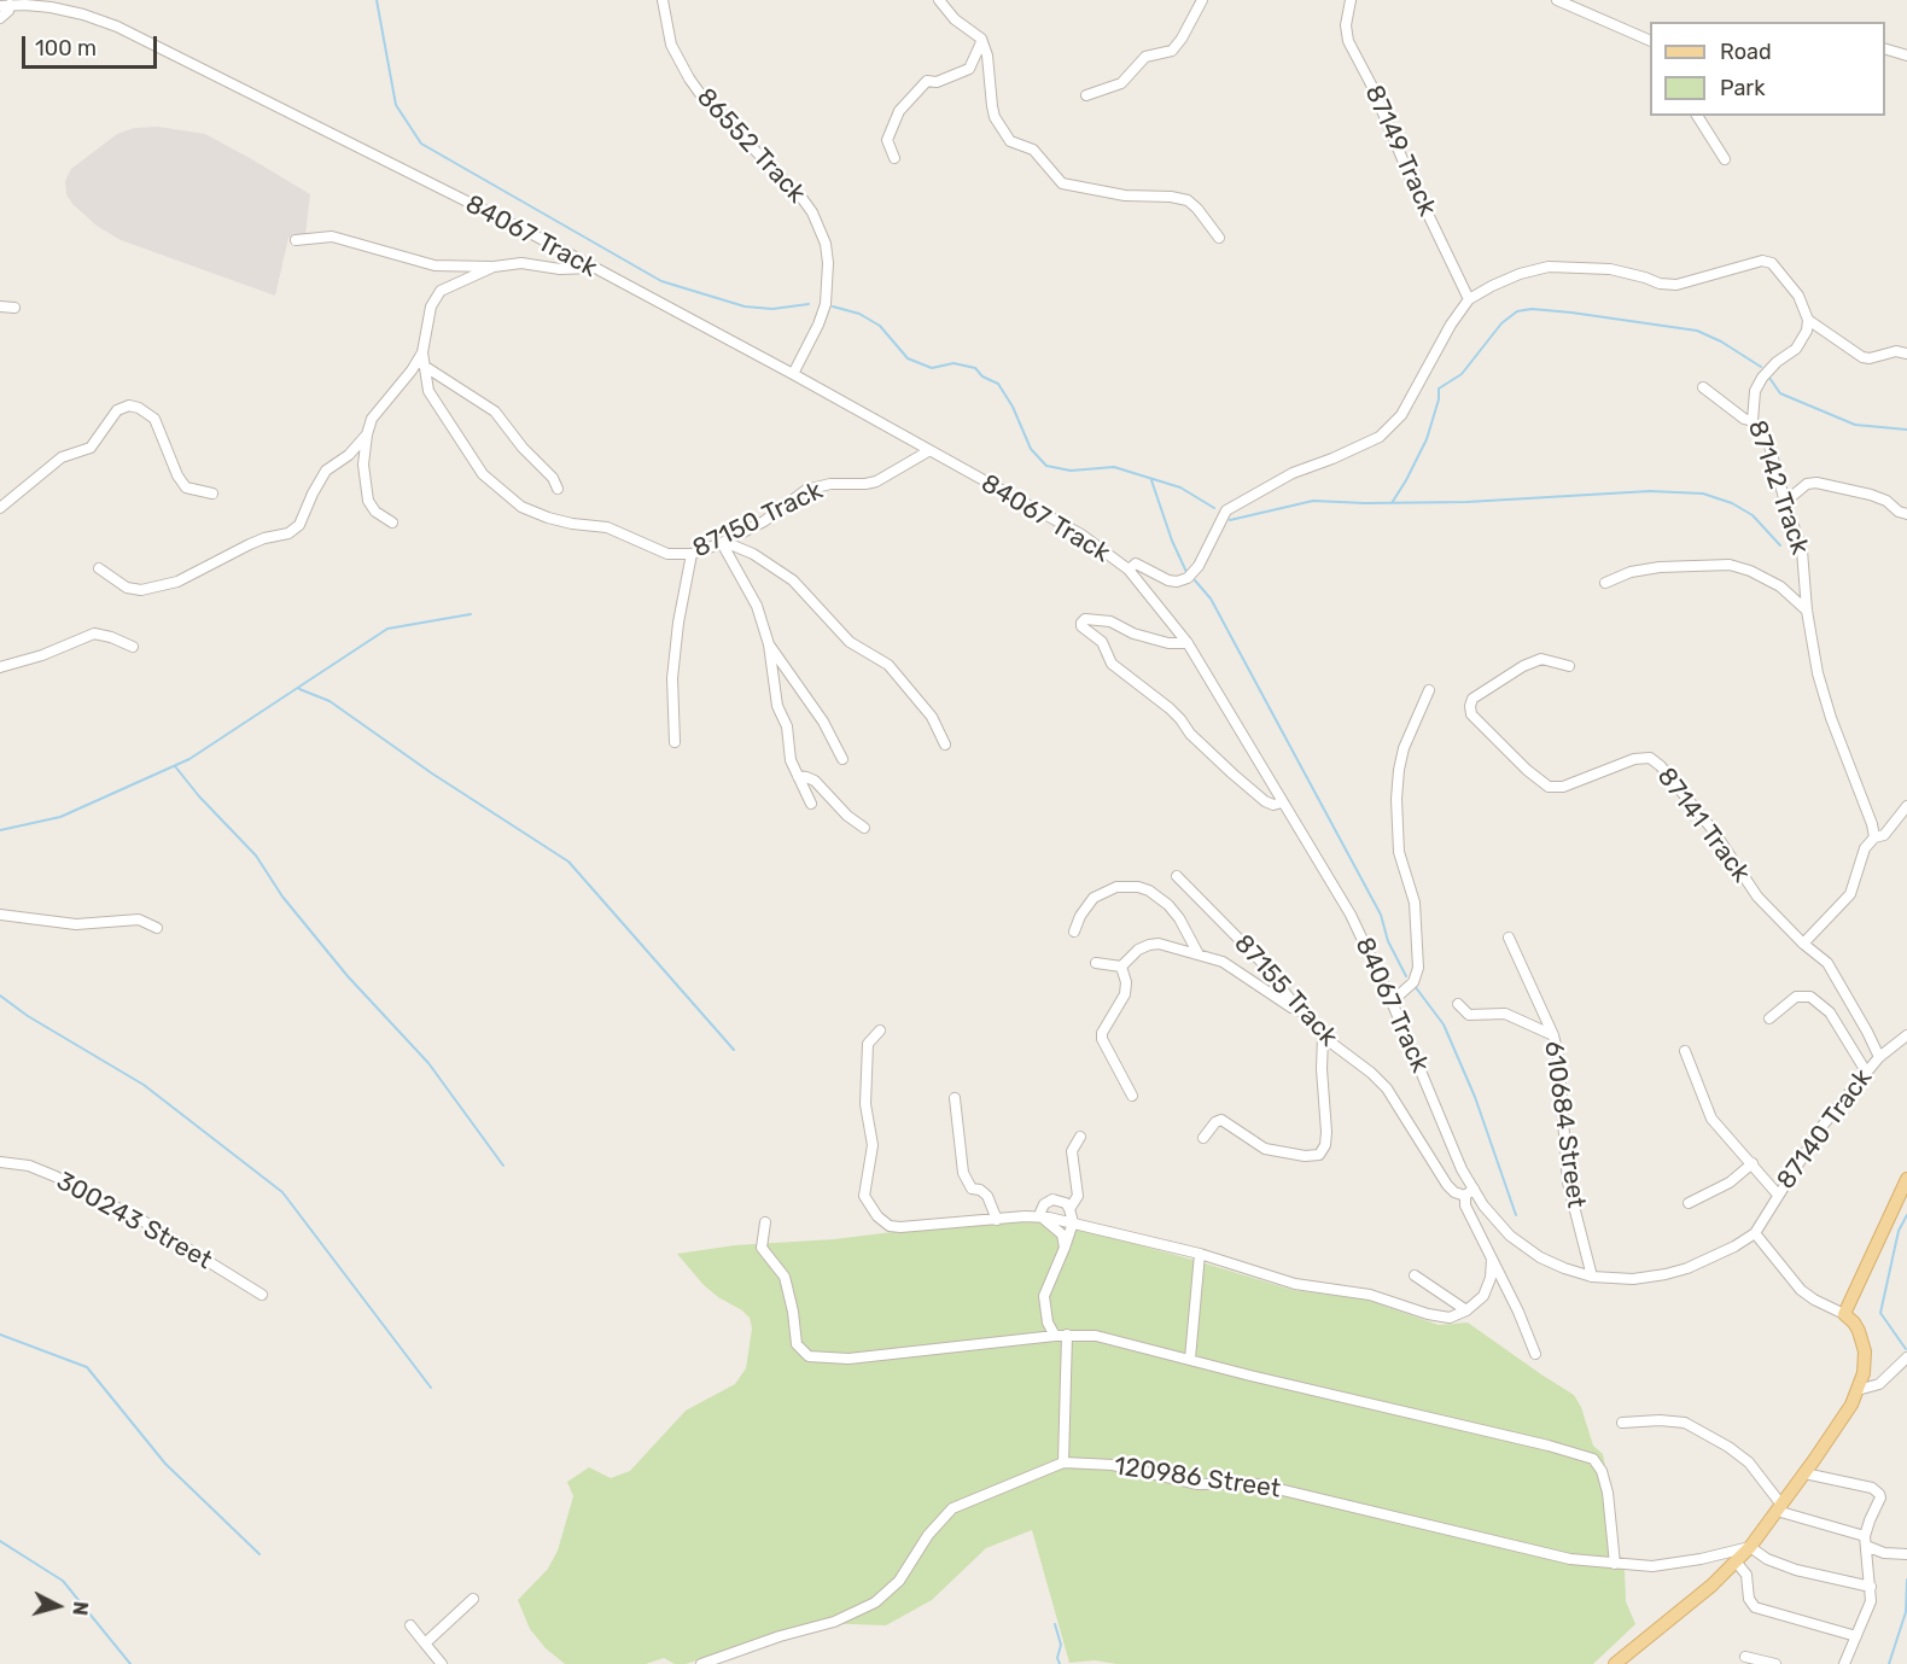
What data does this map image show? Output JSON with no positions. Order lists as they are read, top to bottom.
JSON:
{
  "streets": {
    "street": [
      "86552 Track",
      "87149 Track",
      "84067 Track",
      "87142 Track",
      "87150 Track",
      "87141 Track",
      "87155 Track",
      "610684 Street",
      "87140 Track",
      "300243 Street",
      "120986 Street"
    ]
  },
  "crossings": [
    ["86552 Track", "84067 Track"],
    ["84067 Track", "87150 Track"],
    ["84067 Track", "87155 Track"],
    ["84067 Track", "610684 Street"],
    ["84067 Track", "87140 Track"],
    ["87141 Track", "87140 Track"]
  ],
  "legend": ["Road", "Park"],
  "scale_bar": "100 m",
  "north": "right"
}
